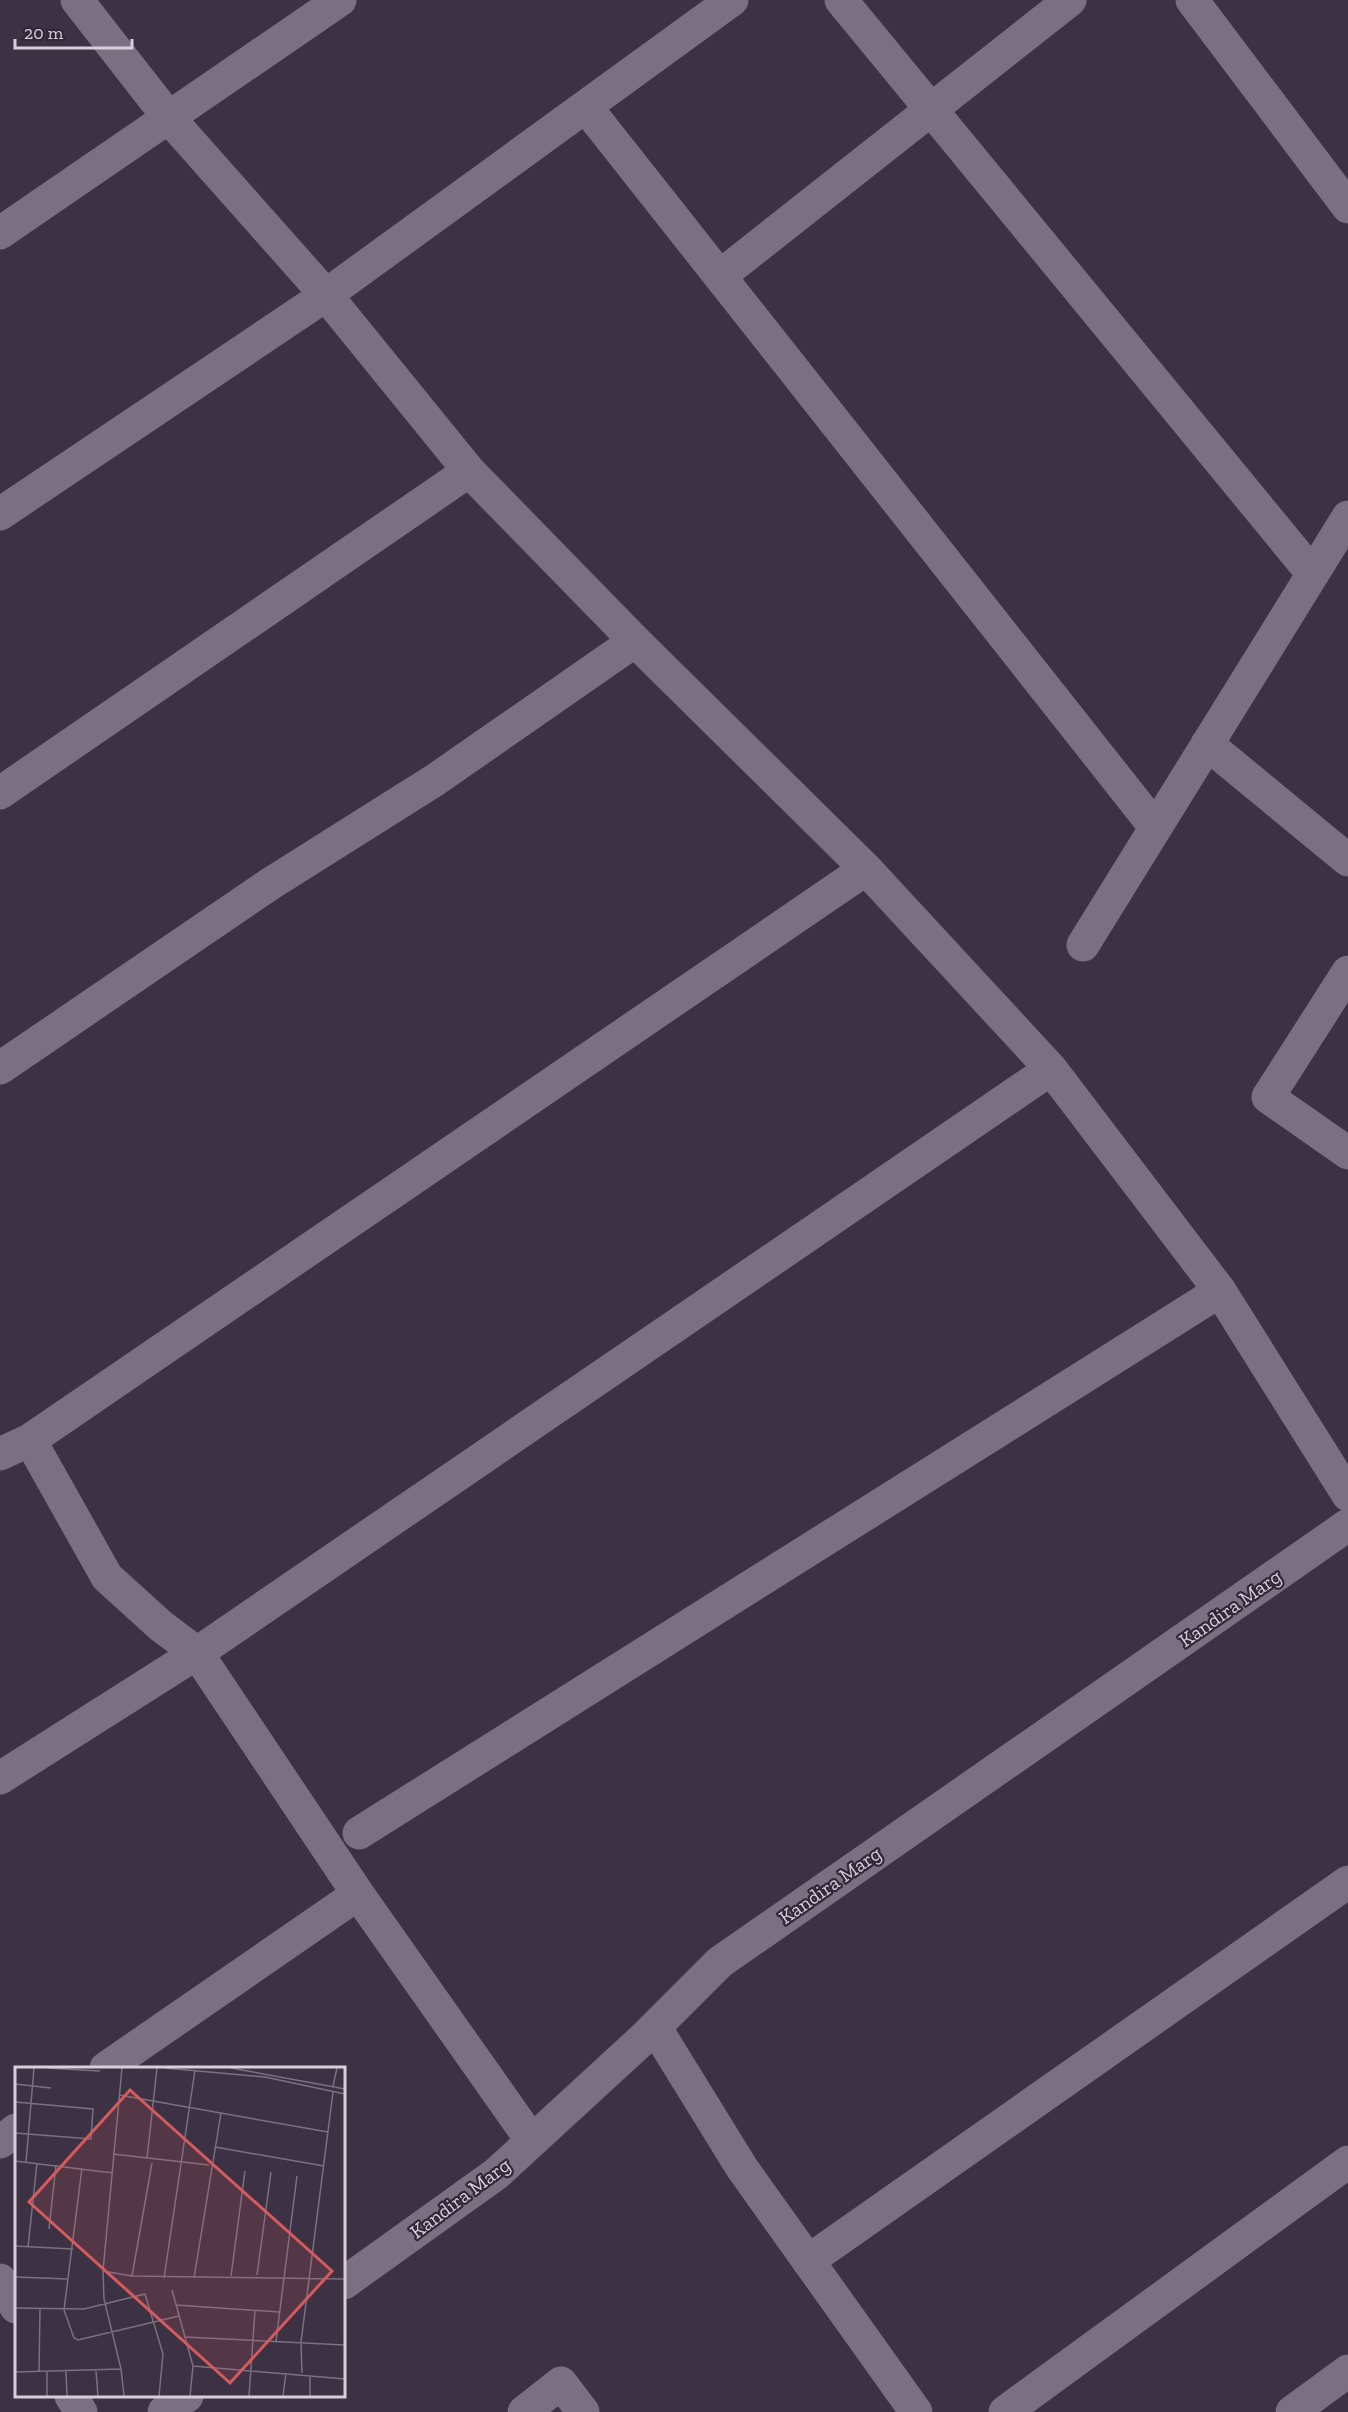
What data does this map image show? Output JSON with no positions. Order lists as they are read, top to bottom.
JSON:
{
  "streets": {
    "street": ["Kandira Marg"]
  },
  "scale_bar": "20 m"
}
